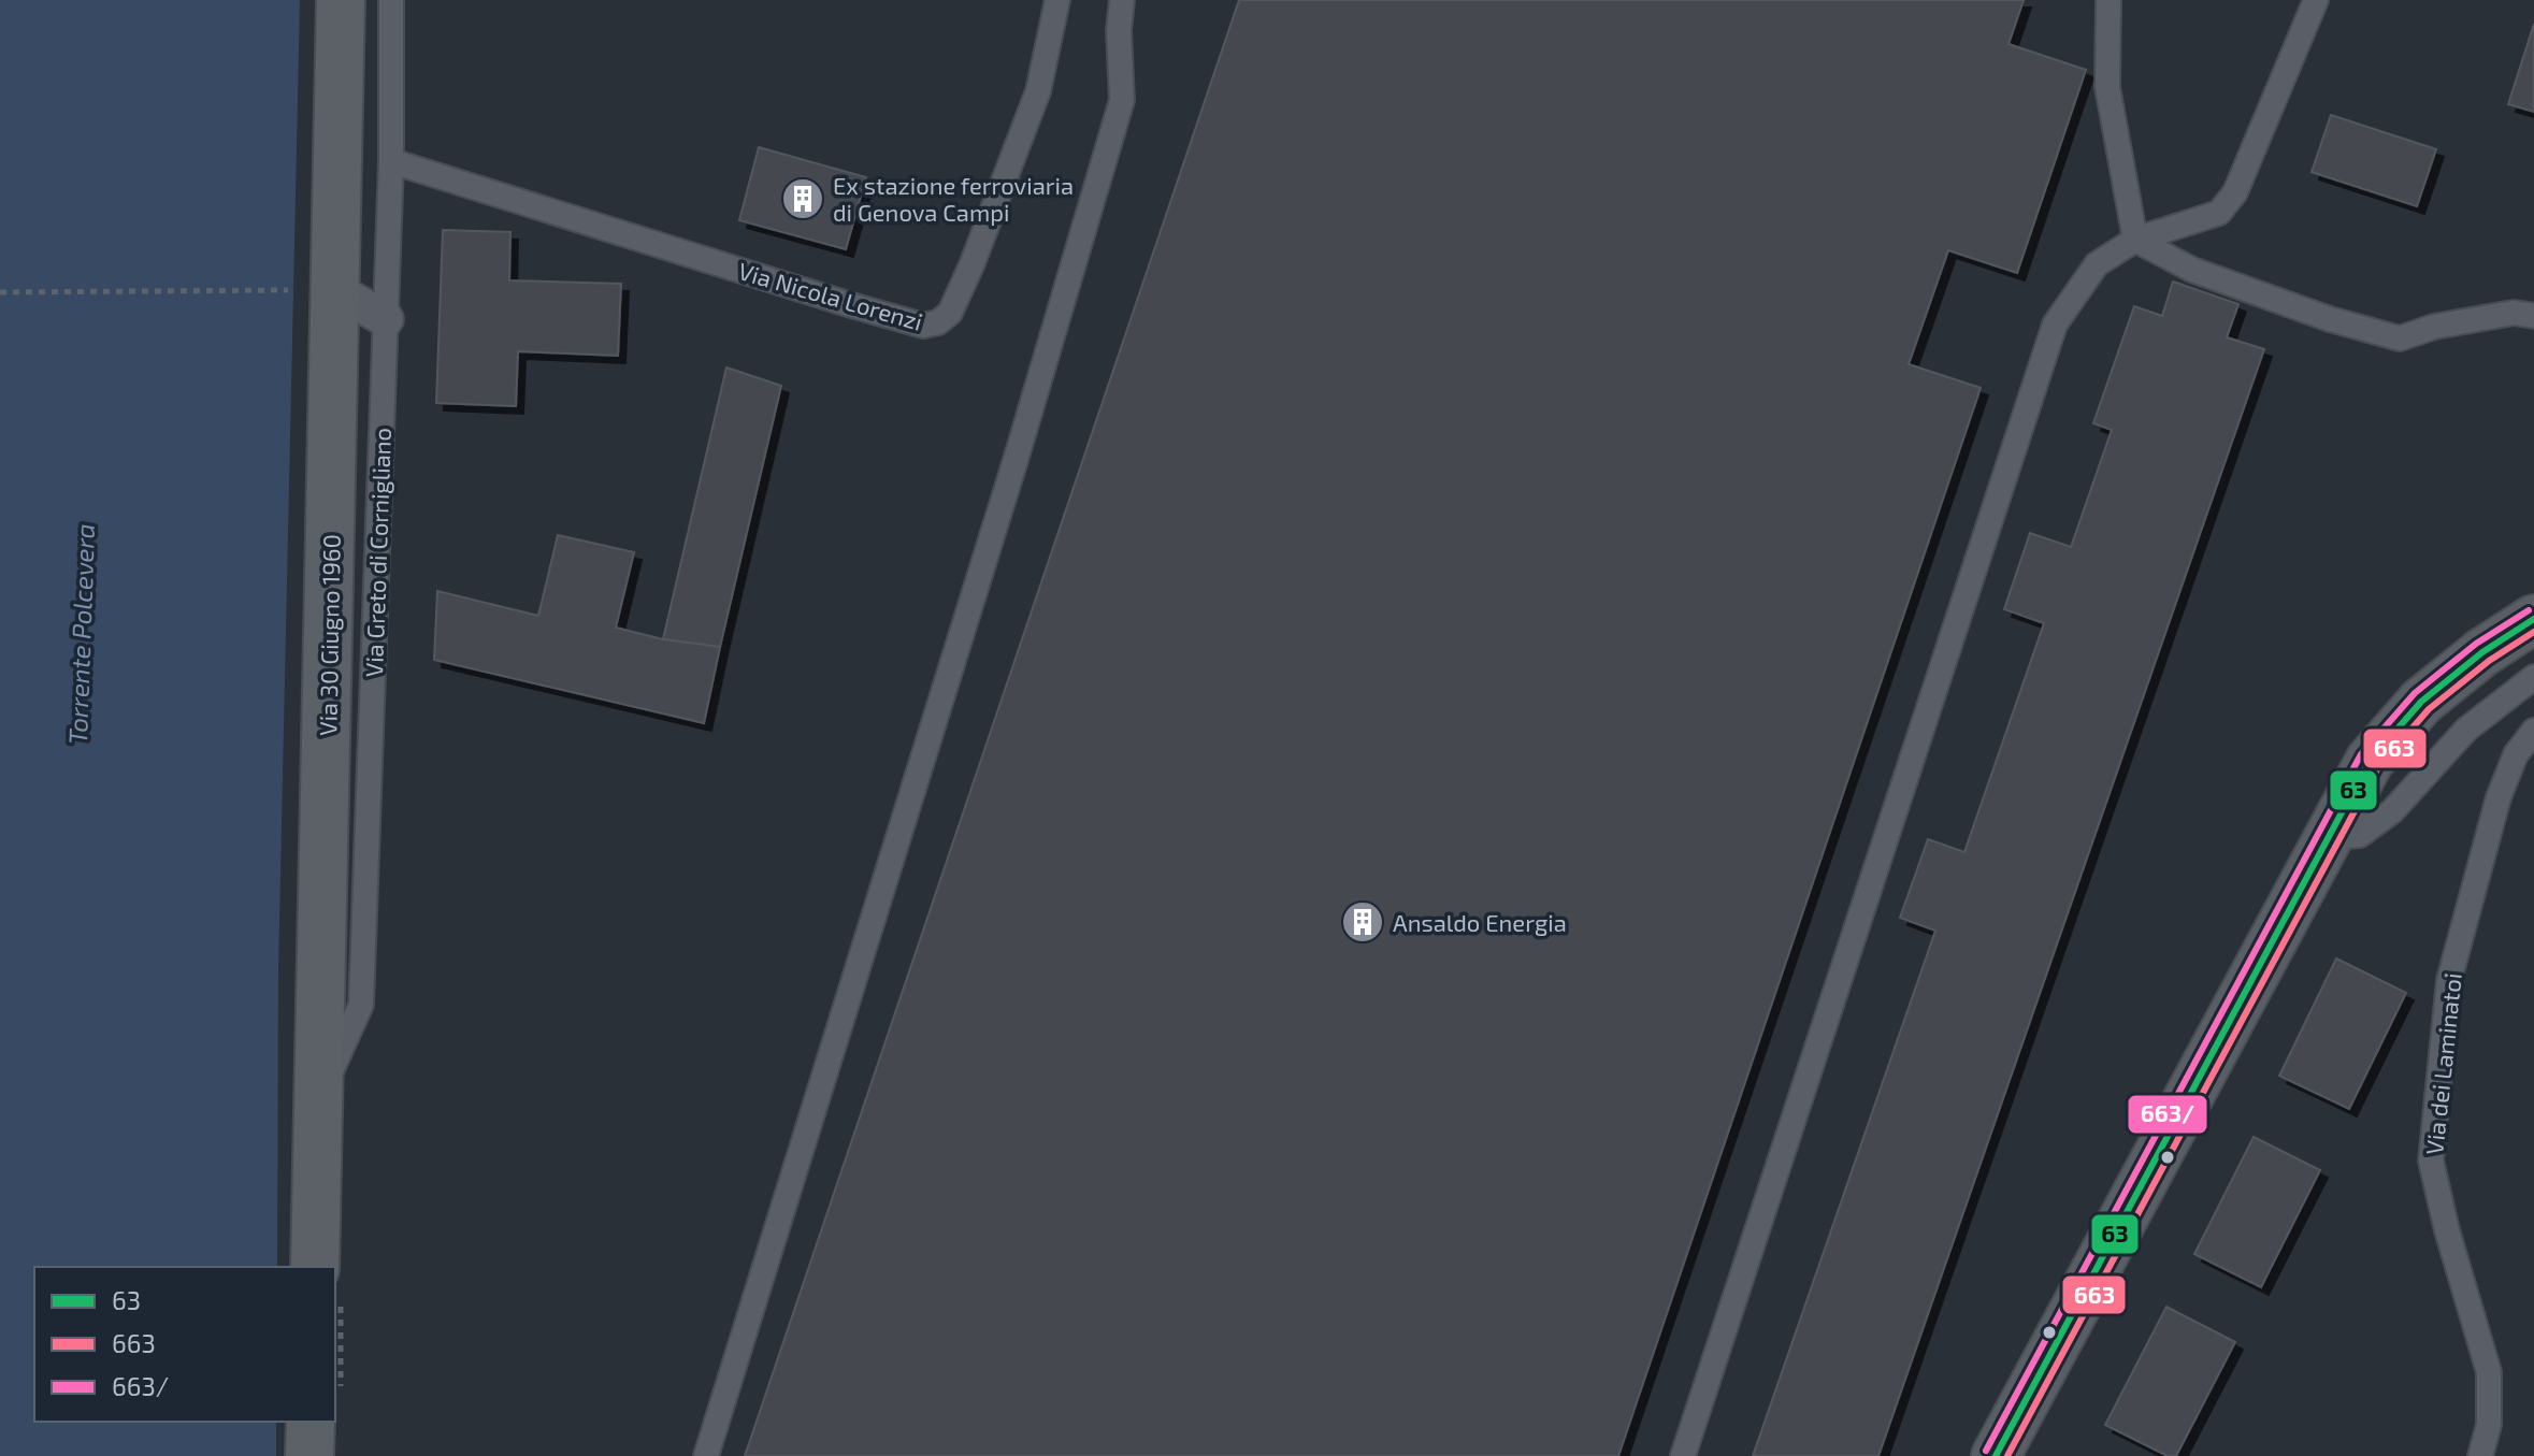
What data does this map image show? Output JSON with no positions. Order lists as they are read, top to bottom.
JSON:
{
  "streets": {
    "main road": ["Via 30 Giugno 1960"],
    "lane": ["Via Nicola Lorenzi", "Via Greto di Cornigliano", "Via dei Laminatoi"]
  },
  "crossings": [
    ["Via Nicola Lorenzi", "Via Greto di Cornigliano"],
    ["Via Greto di Cornigliano", "Via 30 Giugno 1960"]
  ],
  "water": ["Torrente Polcevera"],
  "places": {
    "building": ["Ex stazione ferroviaria di Genova Campi", "Ansaldo Energia"]
  },
  "lines": ["transit line 663/", "transit line 63", "transit line 663"],
  "legend": ["63", "663", "663/"]
}
